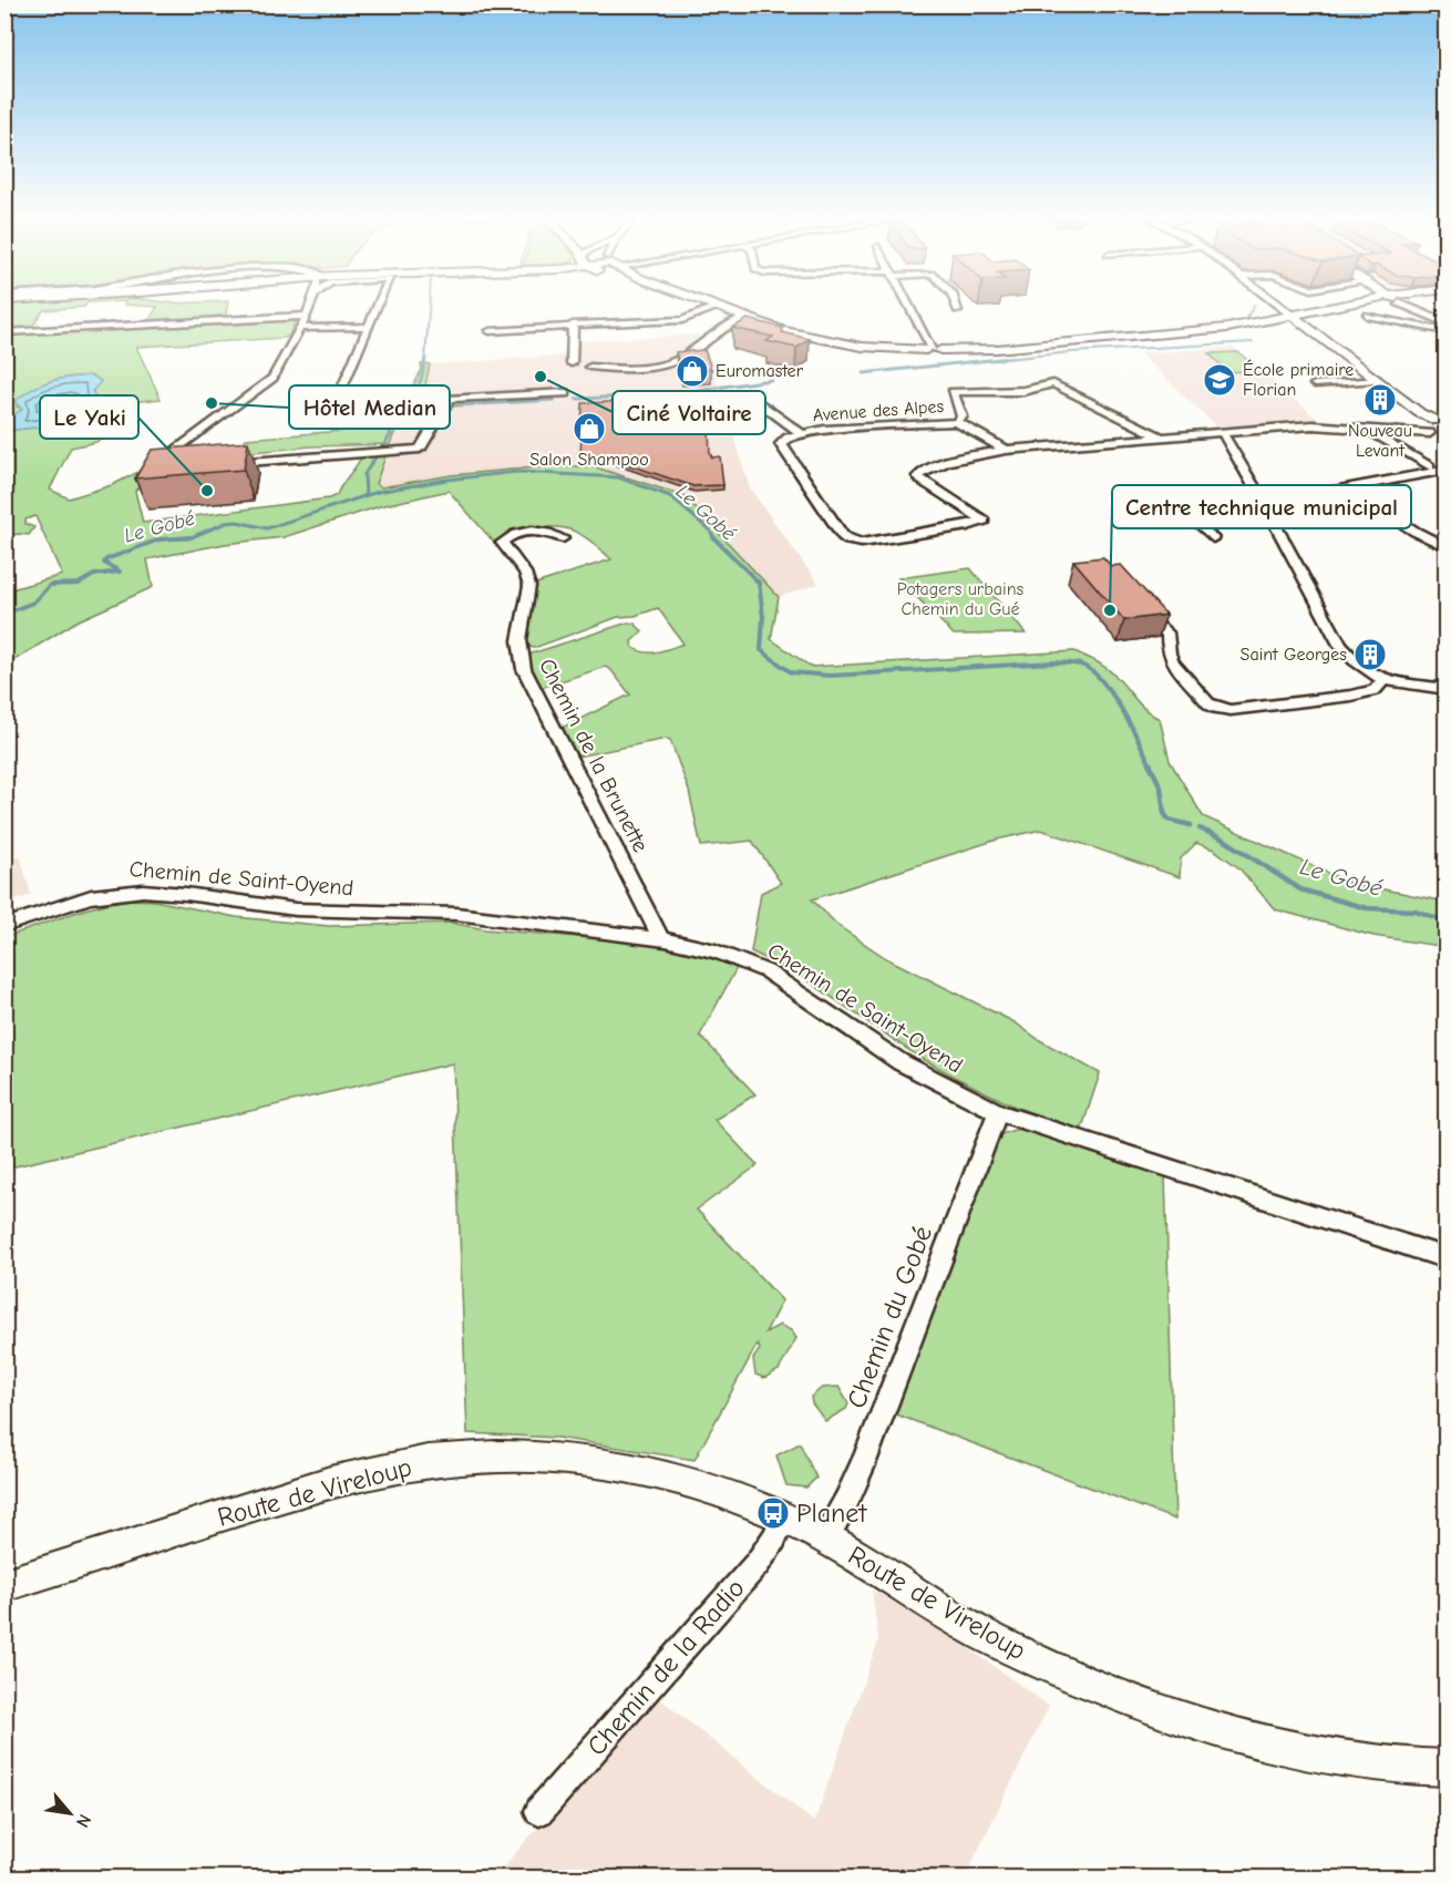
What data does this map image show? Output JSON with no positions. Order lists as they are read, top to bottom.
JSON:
{
  "streets": {
    "main road": ["Route de Vireloup"],
    "street": [
      "Avenue des Alpes",
      "Chemin de la Brunette",
      "Chemin de Saint-Oyend",
      "Chemin du Gobé",
      "Chemin de la Radio"
    ]
  },
  "crossings": [
    ["Chemin de la Brunette", "Chemin de Saint-Oyend"],
    ["Chemin de Saint-Oyend", "Chemin du Gobé"],
    ["Chemin du Gobé", "Route de Vireloup"],
    ["Route de Vireloup", "Chemin de la Radio"]
  ],
  "water": ["Le Gobé"],
  "parks": ["Potagers urbains Chemin du Gué"],
  "places": {
    "shop": ["Euromaster", "Salon Shampoo"],
    "other": [
      "Ciné Voltaire",
      "Hôtel Median",
      "Le Yaki",
      "Centre technique municipal"
    ],
    "school or university": ["École primaire Florian"],
    "building": ["Nouveau Levant", "Saint Georges"],
    "bus stop": ["Planet"]
  },
  "north": "bottom right"
}
